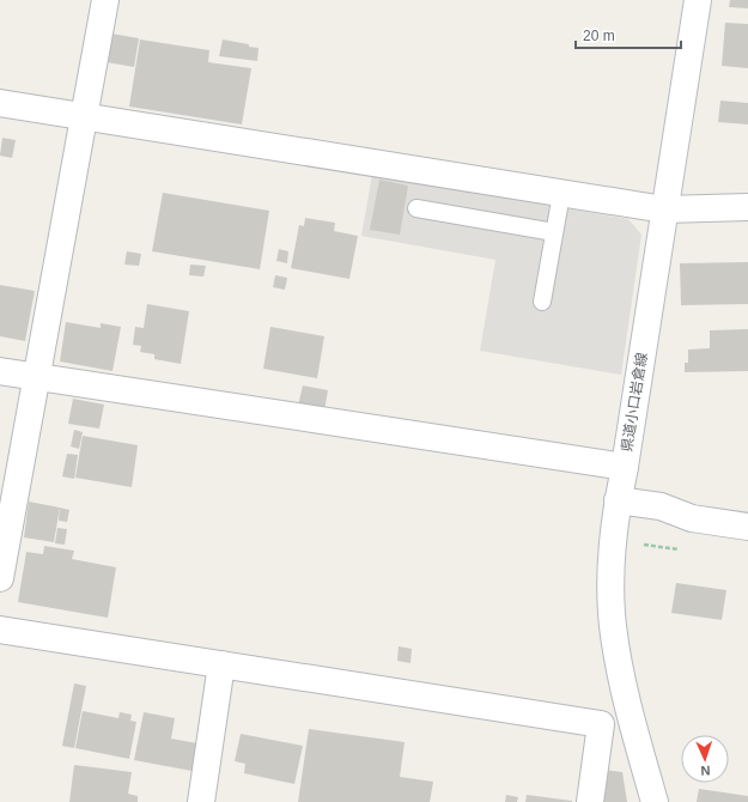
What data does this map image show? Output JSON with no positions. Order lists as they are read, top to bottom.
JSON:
{
  "streets": {
    "street": ["県道小口岩倉線"]
  },
  "scale_bar": "20 m",
  "north": "bottom"
}
